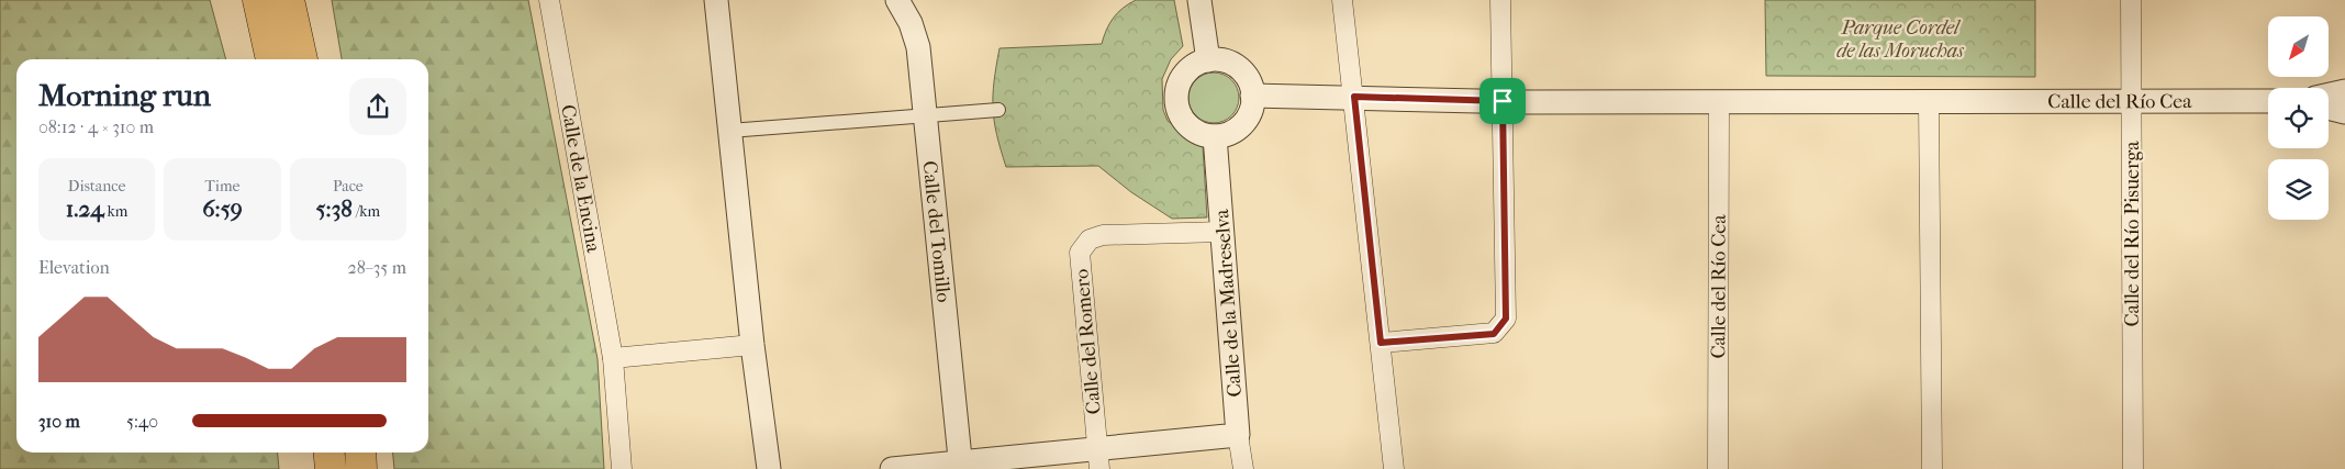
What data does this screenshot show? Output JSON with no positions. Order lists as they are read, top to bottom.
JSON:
{
  "streets": {
    "street": [
      "Calle del Río Cea",
      "Calle de la Encina",
      "Calle del Tomillo",
      "Calle del Río Pisuerga",
      "Calle de la Madreselva",
      "Calle del Romero"
    ]
  },
  "crossings": [
    ["Calle del Río Cea", "Calle del Río Pisuerga"],
    ["Calle del Río Cea", "Calle de la Madreselva"],
    ["Calle de la Madreselva", "Calle del Romero"]
  ],
  "parks": ["Parque Cordel de las Moruchas"],
  "north": "bottom left",
  "page": {
    "heading": ["Morning run", "08:12 · 4 × 310 m"],
    "stats": [
      ["Distance", "1.24 km"],
      ["Time", "6:59"],
      ["Pace", "5:38 /km"]
    ],
    "chart": ["Elevation", "28–35 m"],
    "list": [
      {
        "name": "310 m",
        "note": "5:40"
      }
    ]
  }
}
